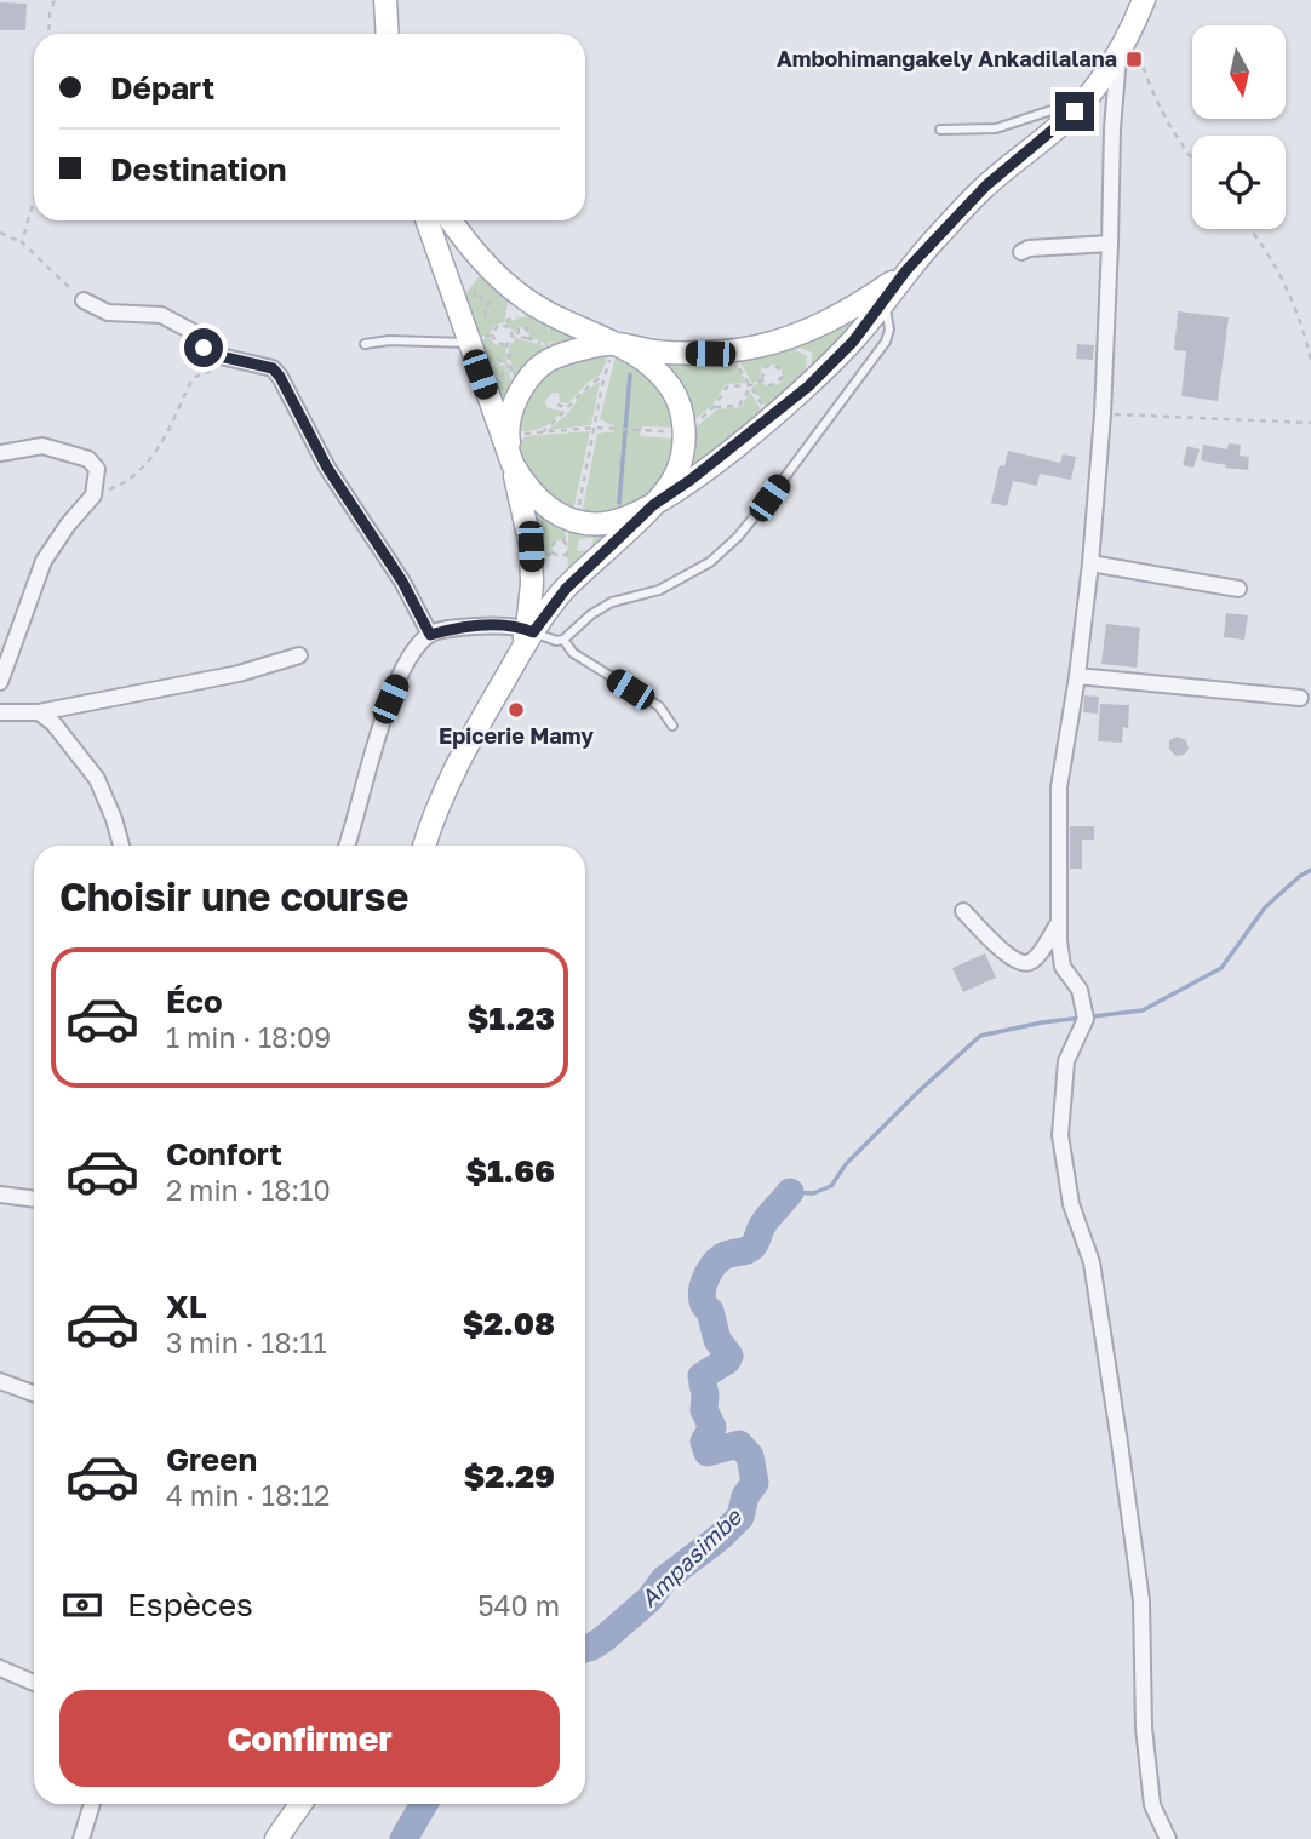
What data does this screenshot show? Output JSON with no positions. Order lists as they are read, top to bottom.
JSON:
{
  "water": ["Ampasimbe"],
  "places": {
    "transit": ["Ambohimangakely Ankadilalana"],
    "other": ["Epicerie Mamy"]
  },
  "north": "bottom",
  "page": {
    "banner": ["Départ", "Destination"],
    "heading": "Choisir une course",
    "list": [
      {
        "name": "Éco",
        "note": "1 min · 18:09",
        "value": "$1.23"
      },
      {
        "name": "Confort",
        "note": "2 min · 18:10",
        "value": "$1.66"
      },
      {
        "name": "XL",
        "note": "3 min · 18:11",
        "value": "$2.08"
      },
      {
        "name": "Green",
        "note": "4 min · 18:12",
        "value": "$2.29"
      }
    ],
    "pay": ["Espèces", "540 m"],
    "buttons": "Confirmer"
  }
}
